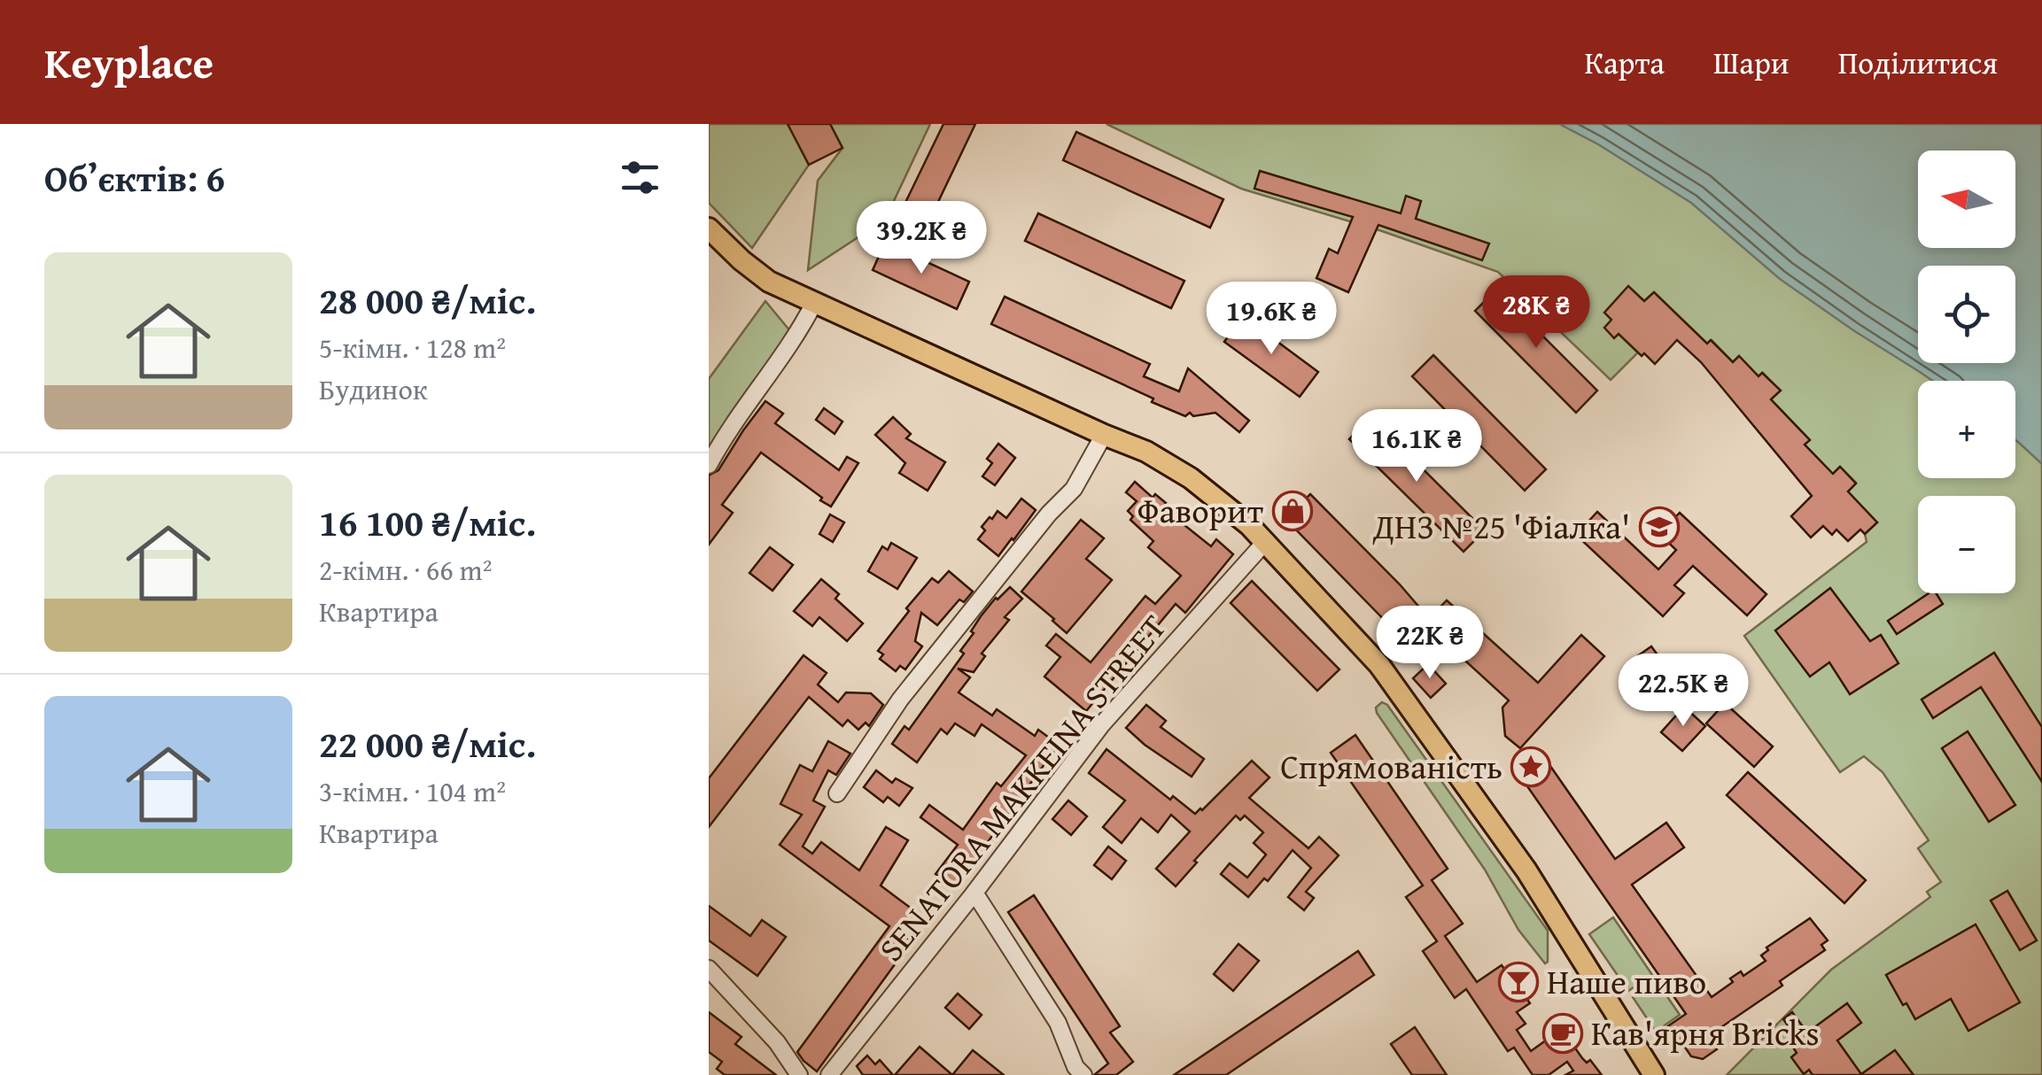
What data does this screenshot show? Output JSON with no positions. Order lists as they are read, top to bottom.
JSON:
{
  "streets": {
    "street": ["SENATORA MAKKEINA STREET"]
  },
  "places": {
    "shop": ["Фаворит"],
    "school or university": ["ДНЗ №25 'Фіалка'"],
    "place": ["Спрямованість"],
    "bar": ["Наше пиво"],
    "cafe": ["Кав'ярня Bricks"]
  },
  "north": "left",
  "page": {
    "header": "Keyplace",
    "nav": ["Карта", "Шари", "Поділитися"],
    "heading": "Об’єктів: 6",
    "map_buttons": ["+", "−"],
    "price": [
      "39.2K ₴",
      "28K ₴",
      "19.6K ₴",
      "16.1K ₴",
      "22K ₴",
      "22.5K ₴"
    ],
    "list": [
      {
        "name": "28 000 ₴/міс.",
        "note": "5-кімн. · 128 m² · Будинок"
      },
      {
        "name": "16 100 ₴/міс.",
        "note": "2-кімн. · 66 m² · Квартира"
      },
      {
        "name": "22 000 ₴/міс.",
        "note": "3-кімн. · 104 m² · Квартира"
      }
    ]
  }
}
